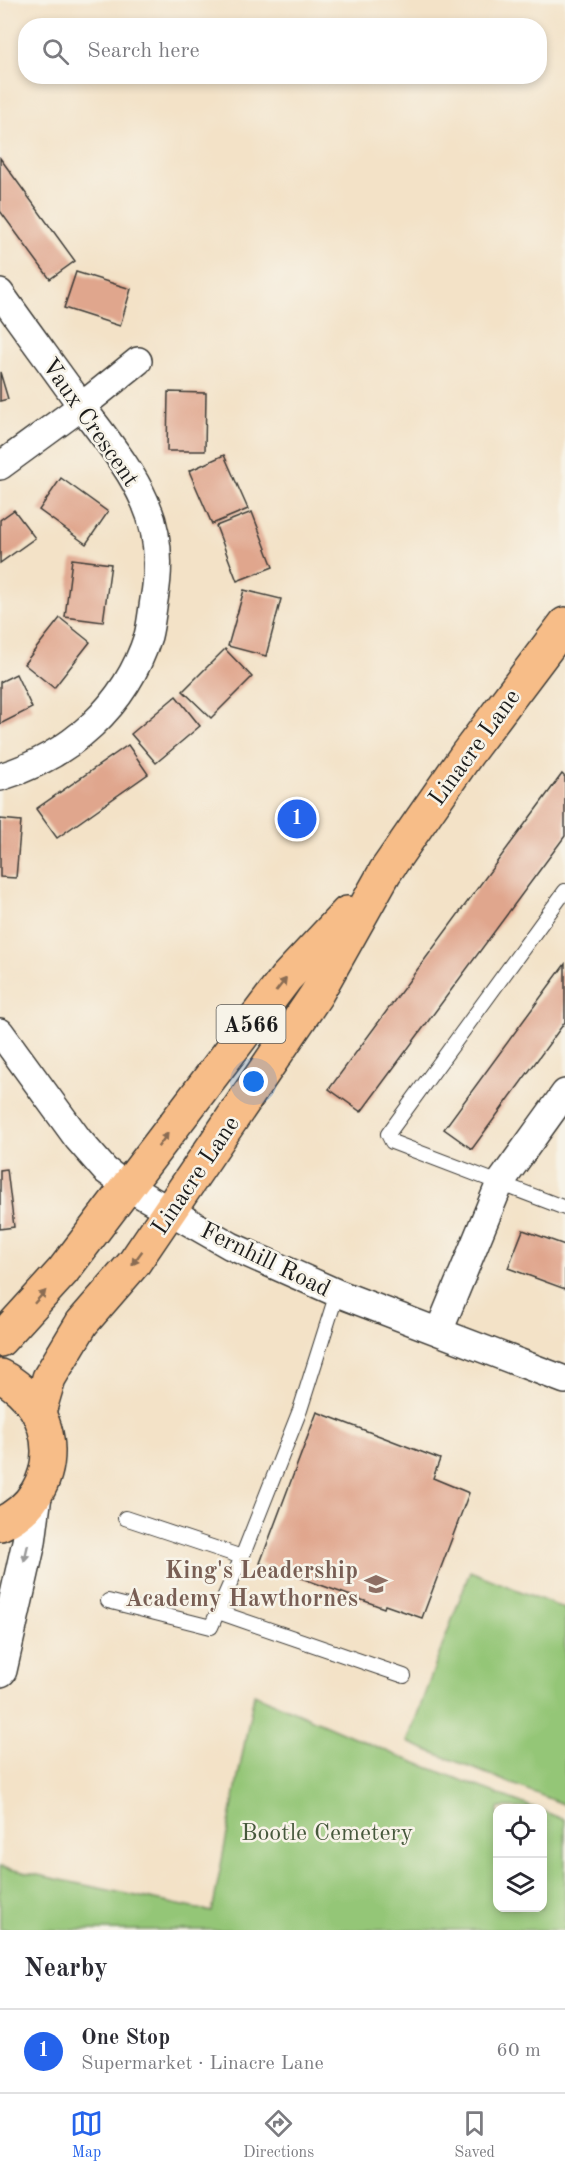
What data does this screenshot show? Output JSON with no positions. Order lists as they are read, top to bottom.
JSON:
{
  "streets": {
    "main road": ["Linacre Lane", "A566"],
    "street": ["Vaux Crescent", "Fernhill Road"]
  },
  "crossings": [
    ["Linacre Lane", "Fernhill Road"]
  ],
  "parks": ["Bootle Cemetery"],
  "places": {
    "school or university": ["King's Leadership Academy Hawthornes"]
  },
  "page": {
    "search": "Search here",
    "pins": "1",
    "heading": "Nearby",
    "list": [
      {
        "mark": "1",
        "name": "One Stop",
        "note": "Supermarket · Linacre Lane",
        "value": "60 m"
      }
    ],
    "nav": ["Map", "Directions", "Saved"]
  }
}
